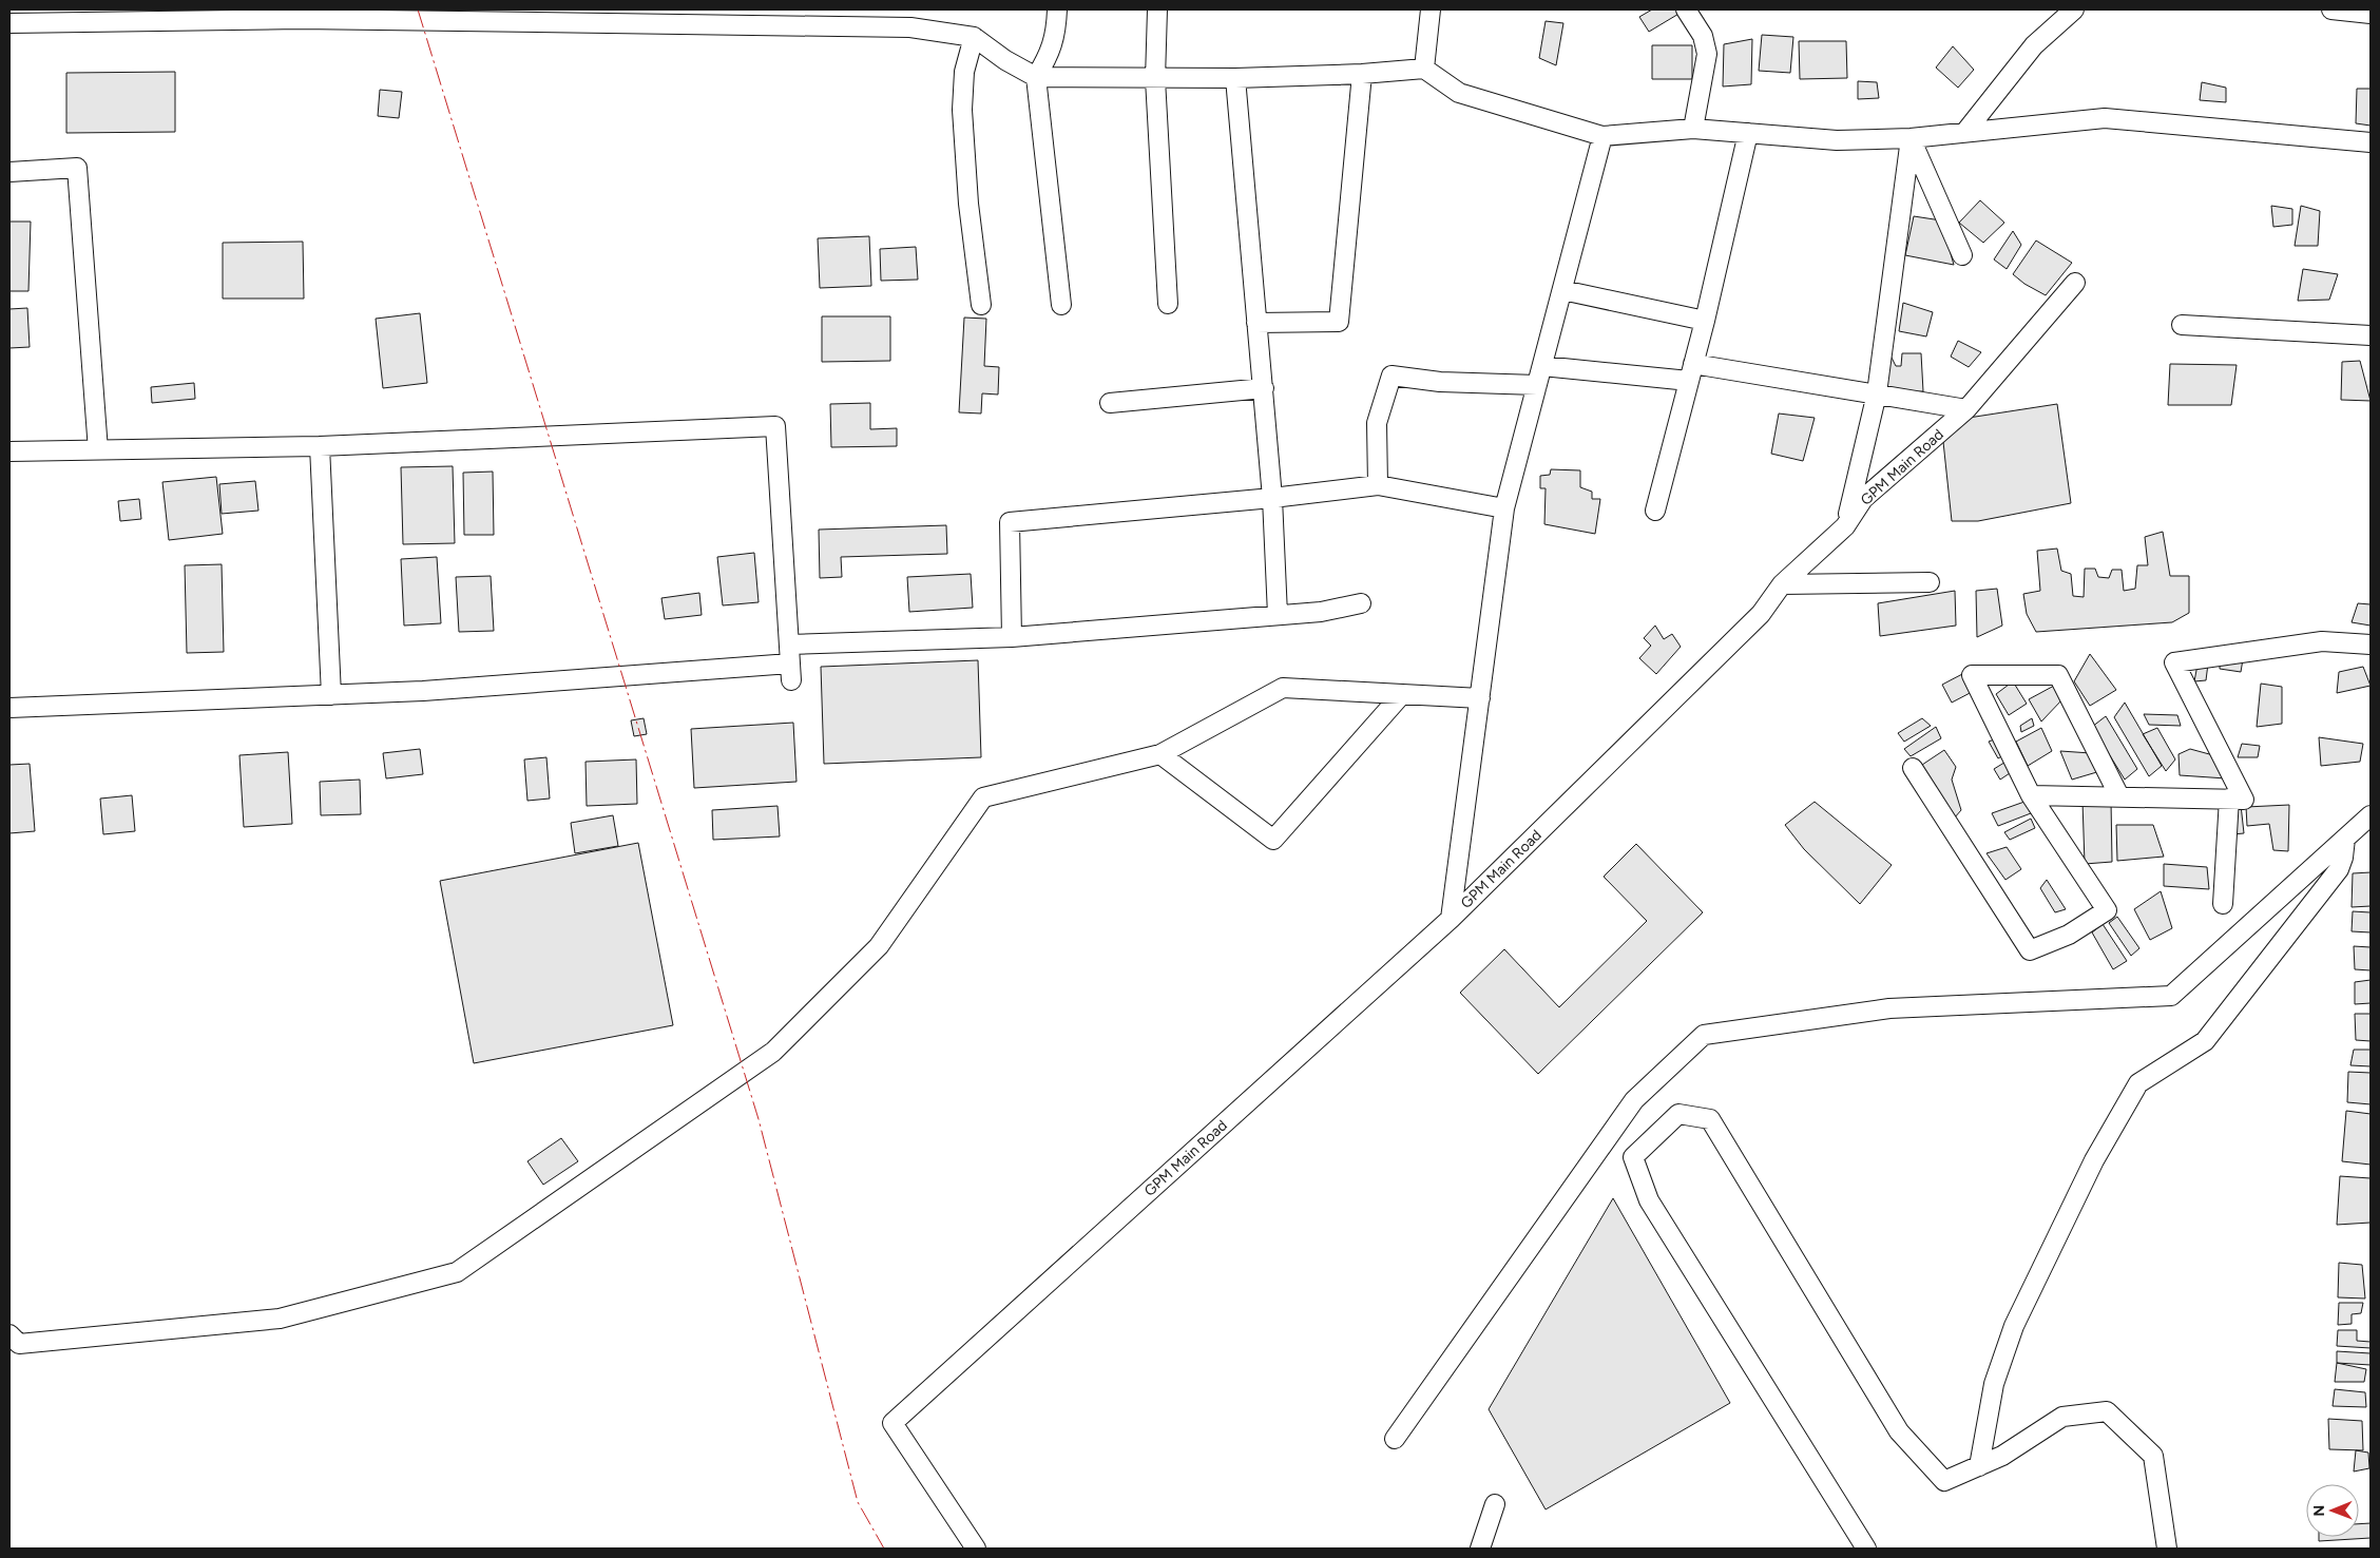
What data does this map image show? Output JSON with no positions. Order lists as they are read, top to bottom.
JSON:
{
  "streets": {
    "street": ["GPM Main Road"]
  },
  "north": "left"
}
